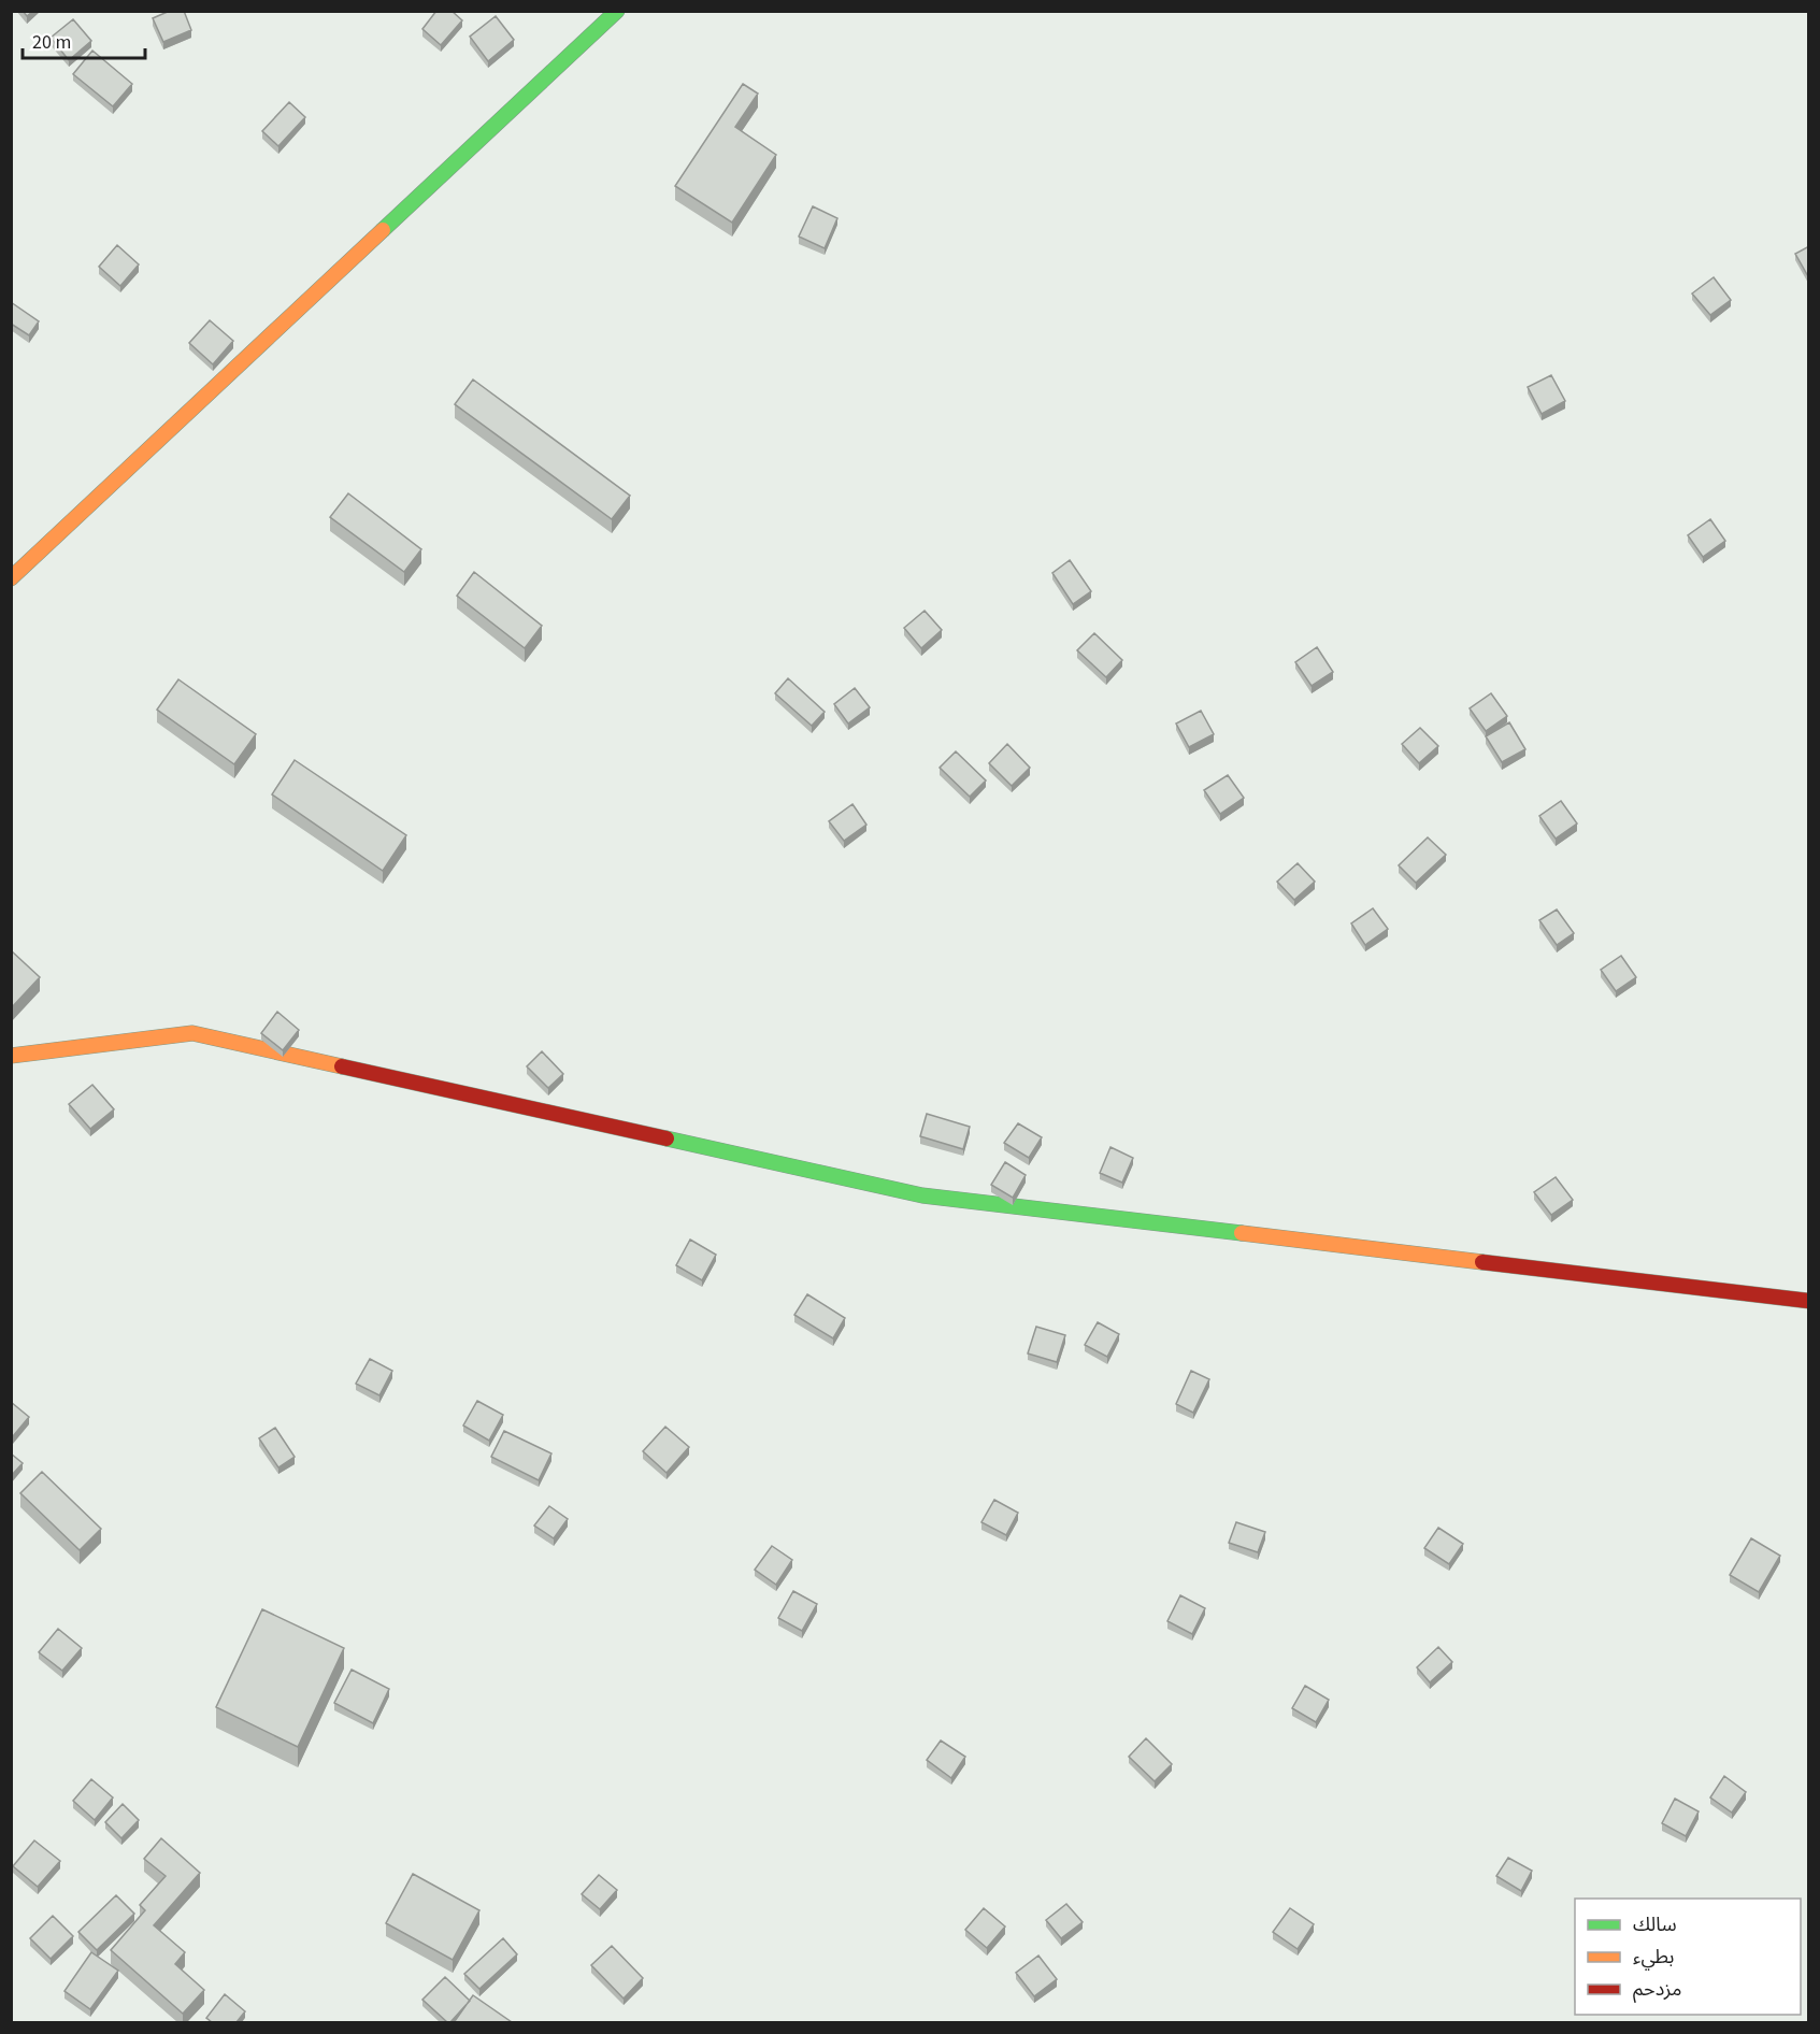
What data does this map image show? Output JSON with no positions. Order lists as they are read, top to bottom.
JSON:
{
  "legend": ["سالك", "بطيء", "مزدحم"],
  "scale_bar": "20 m"
}
